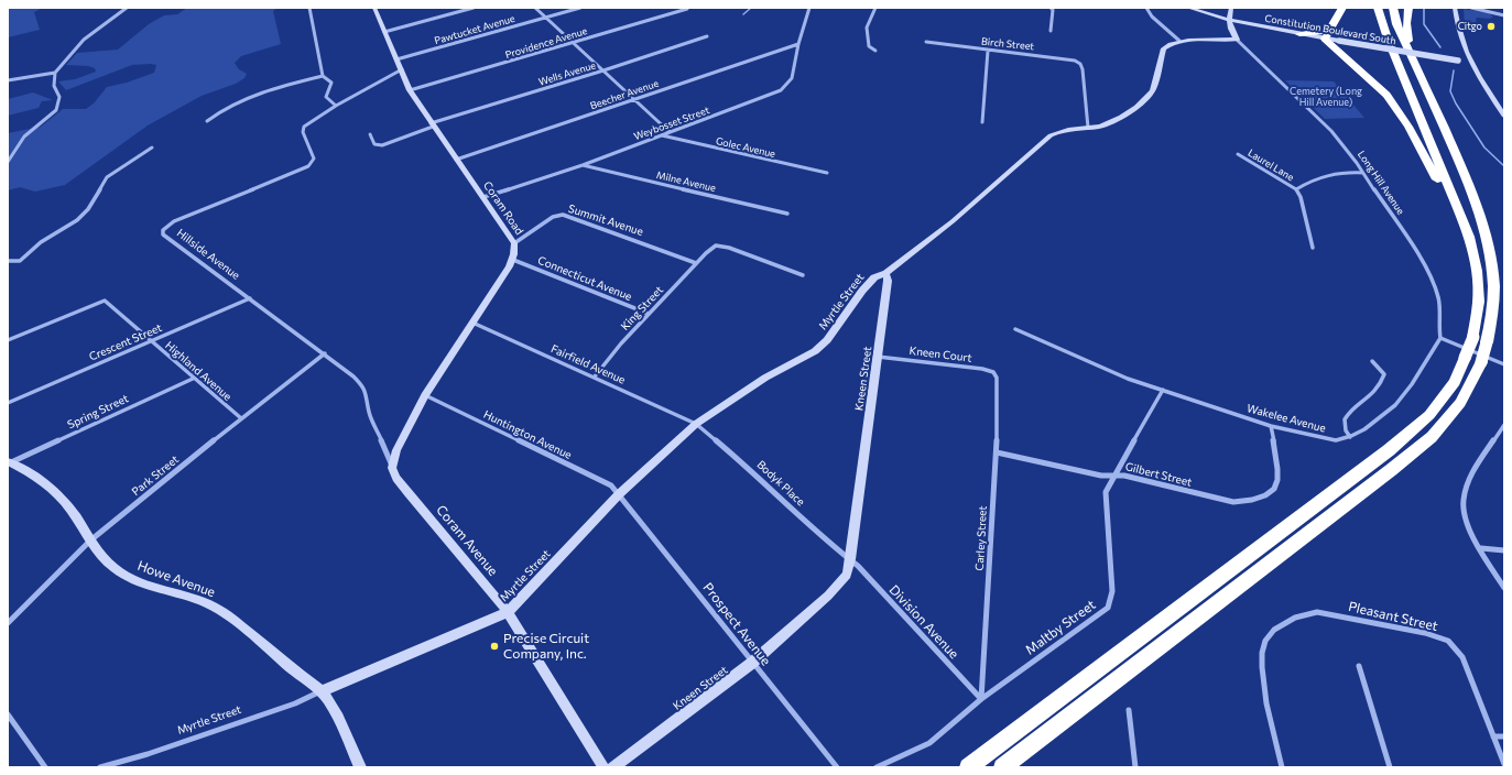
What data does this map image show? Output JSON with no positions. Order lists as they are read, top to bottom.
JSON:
{
  "streets": {
    "street": [
      "Pawtucket Avenue",
      "Constitution Boulevard South",
      "Providence Avenue",
      "Birch Street",
      "Wells Avenue",
      "Beecher Avenue",
      "Weybosset Street",
      "Golec Avenue",
      "Laurel Lane",
      "Milne Avenue",
      "Long Hill Avenue",
      "Coram Road",
      "Summit Avenue",
      "Hillside Avenue",
      "Connecticut Avenue",
      "Myrtle Street",
      "King Street",
      "Crescent Street",
      "Kneen Court",
      "Fairfield Avenue",
      "Highland Avenue",
      "Kneen Street",
      "Spring Street",
      "Wakelee Avenue",
      "Huntington Avenue",
      "Gilbert Street",
      "Park Street",
      "Bodyk Place",
      "Carley Street",
      "Coram Avenue",
      "Howe Avenue",
      "Pleasant Street",
      "Division Avenue",
      "Prospect Avenue",
      "Maltby Street"
    ]
  },
  "crossings": [
    ["Pawtucket Avenue", "Coram Road"],
    ["Constitution Boulevard South", "Long Hill Avenue"],
    ["Providence Avenue", "Coram Road"],
    ["Wells Avenue", "Coram Road"],
    ["Beecher Avenue", "Weybosset Street"],
    ["Beecher Avenue", "Coram Road"],
    ["Weybosset Street", "Golec Avenue"],
    ["Weybosset Street", "Milne Avenue"],
    ["Weybosset Street", "Coram Road"],
    ["Long Hill Avenue", "Wakelee Avenue"],
    ["Coram Road", "Summit Avenue"],
    ["Coram Road", "Hillside Avenue"],
    ["Coram Road", "Connecticut Avenue"],
    ["Summit Avenue", "King Street"],
    ["Hillside Avenue", "Crescent Street"],
    ["Hillside Avenue", "Park Street"],
    ["Hillside Avenue", "Coram Avenue"],
    ["Connecticut Avenue", "King Street"],
    ["Myrtle Street", "Fairfield Avenue"],
    ["Myrtle Street", "Kneen Street"],
    ["Myrtle Street", "Huntington Avenue"],
    ["Myrtle Street", "Bodyk Place"],
    ["Myrtle Street", "Coram Avenue"],
    ["Myrtle Street", "Howe Avenue"],
    ["Myrtle Street", "Prospect Avenue"],
    ["King Street", "Fairfield Avenue"],
    ["Crescent Street", "Highland Avenue"],
    ["Kneen Court", "Kneen Street"],
    ["Kneen Court", "Carley Street"],
    ["Fairfield Avenue", "Bodyk Place"],
    ["Highland Avenue", "Spring Street"],
    ["Highland Avenue", "Park Street"],
    ["Kneen Street", "Bodyk Place"],
    ["Kneen Street", "Division Avenue"],
    ["Kneen Street", "Prospect Avenue"],
    ["Spring Street", "Howe Avenue"],
    ["Wakelee Avenue", "Gilbert Street"],
    ["Wakelee Avenue", "Maltby Street"],
    ["Huntington Avenue", "Prospect Avenue"],
    ["Gilbert Street", "Carley Street"],
    ["Gilbert Street", "Maltby Street"],
    ["Park Street", "Howe Avenue"],
    ["Bodyk Place", "Division Avenue"],
    ["Carley Street", "Division Avenue"],
    ["Carley Street", "Maltby Street"],
    ["Division Avenue", "Maltby Street"]
  ],
  "parks": ["Cemetery (Long Hill Avenue)"],
  "places": ["Citgo", "Precise Circuit Company, Inc."]
}
